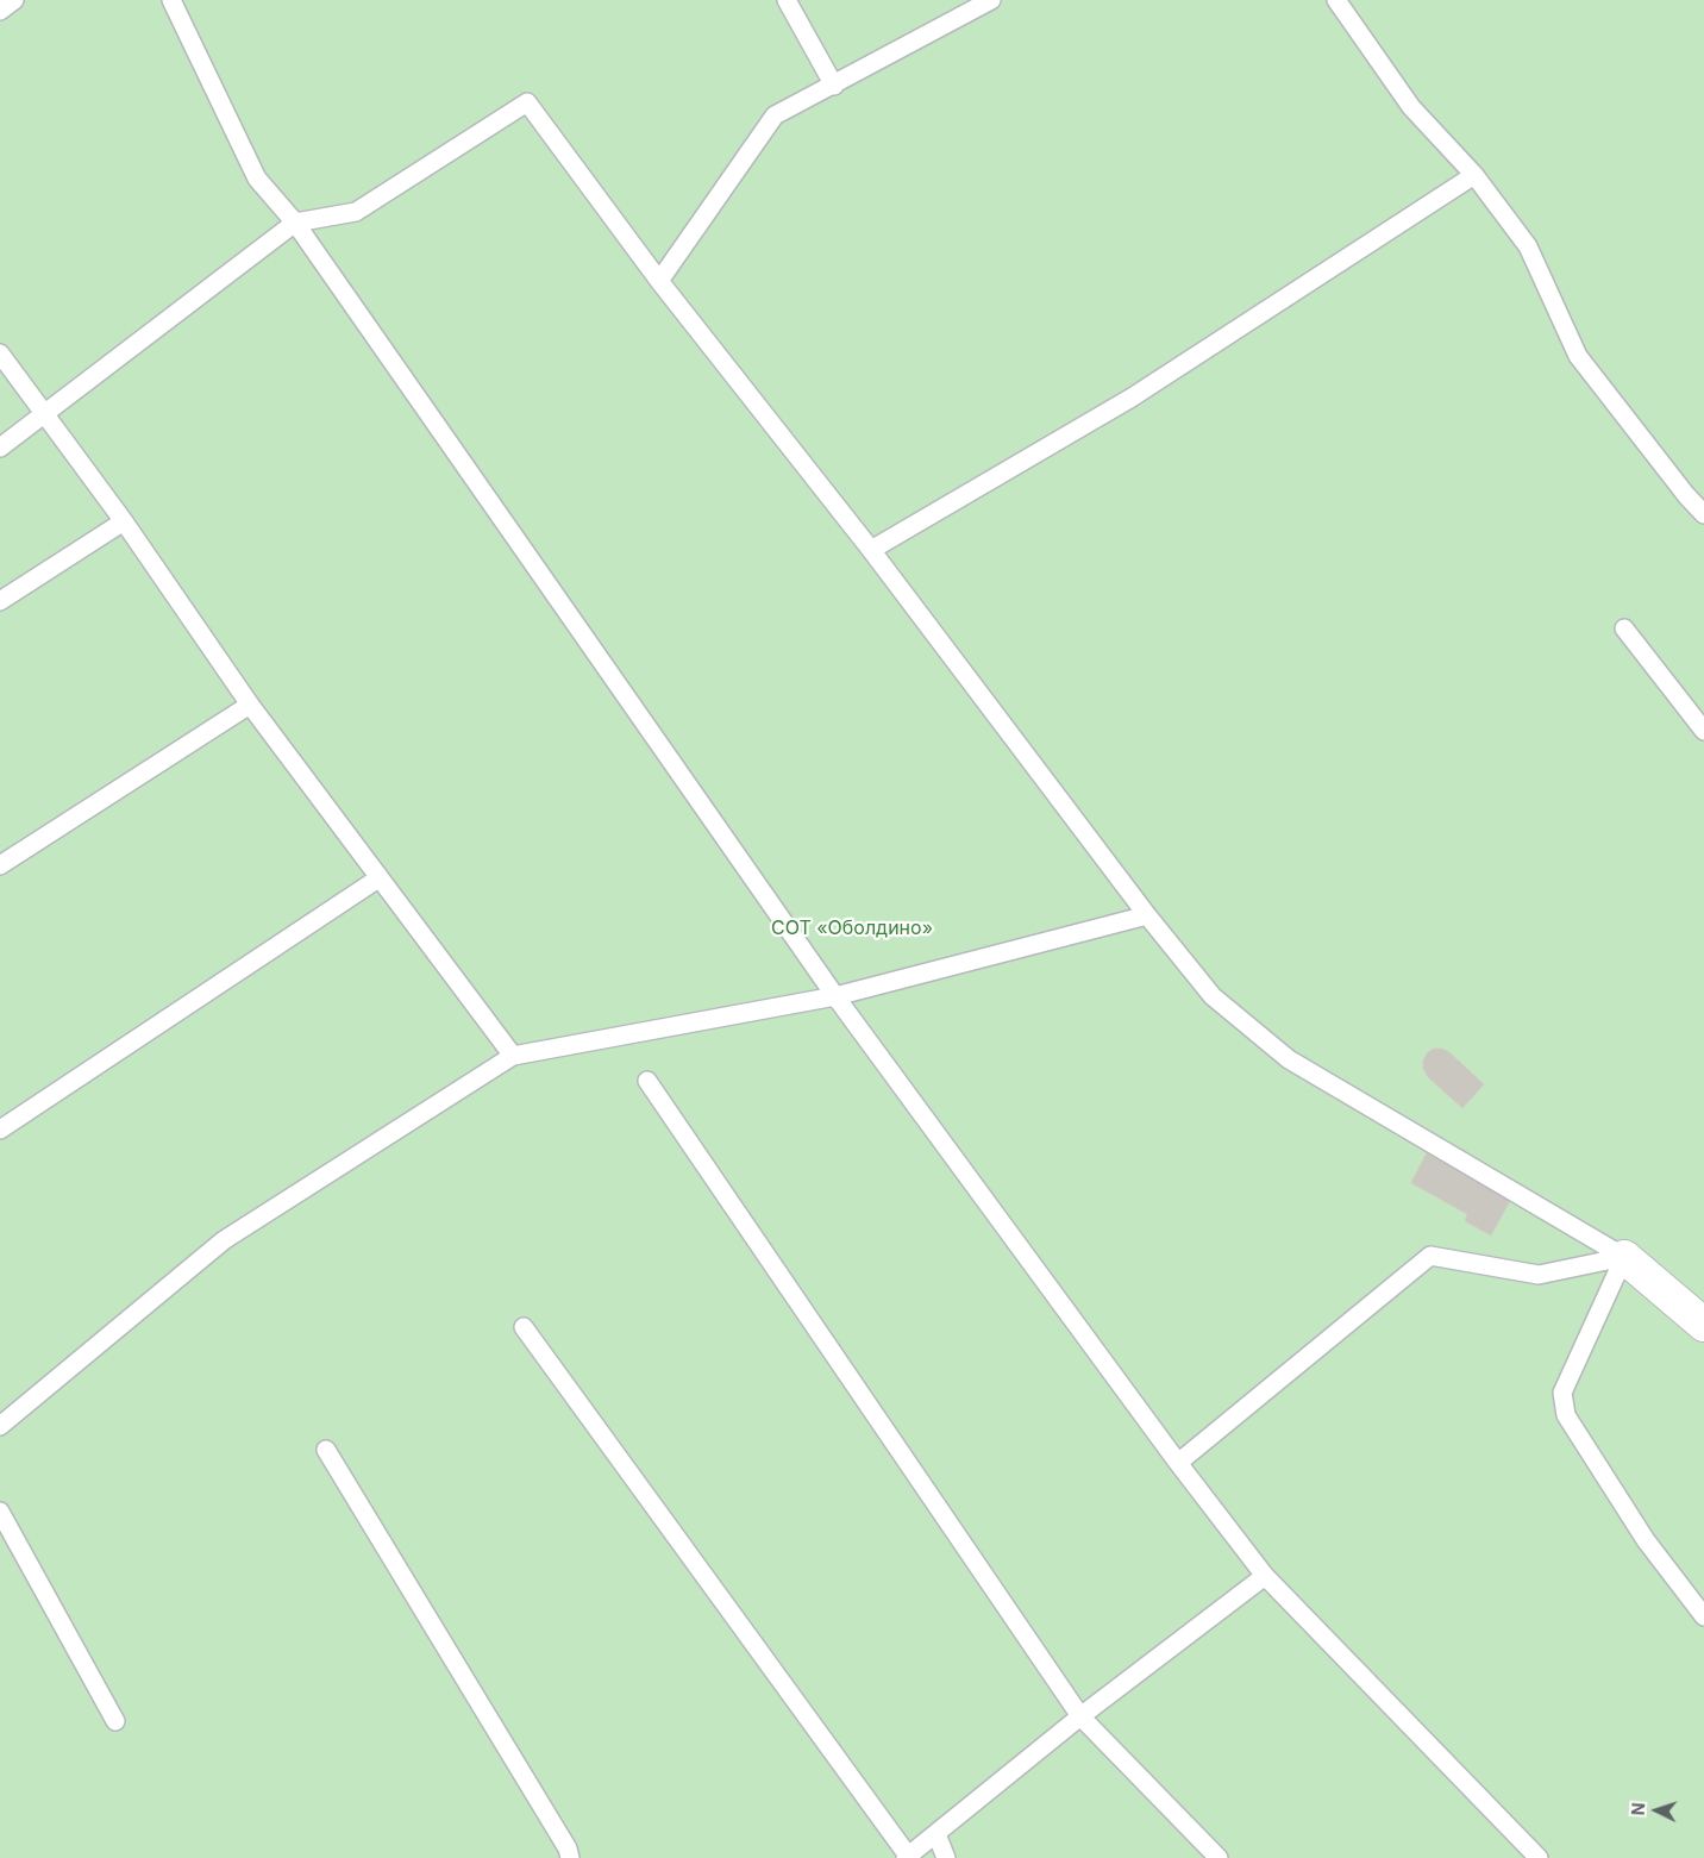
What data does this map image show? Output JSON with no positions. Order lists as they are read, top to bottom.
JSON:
{
  "parks": ["СОТ «Оболдино»"],
  "north": "left"
}
